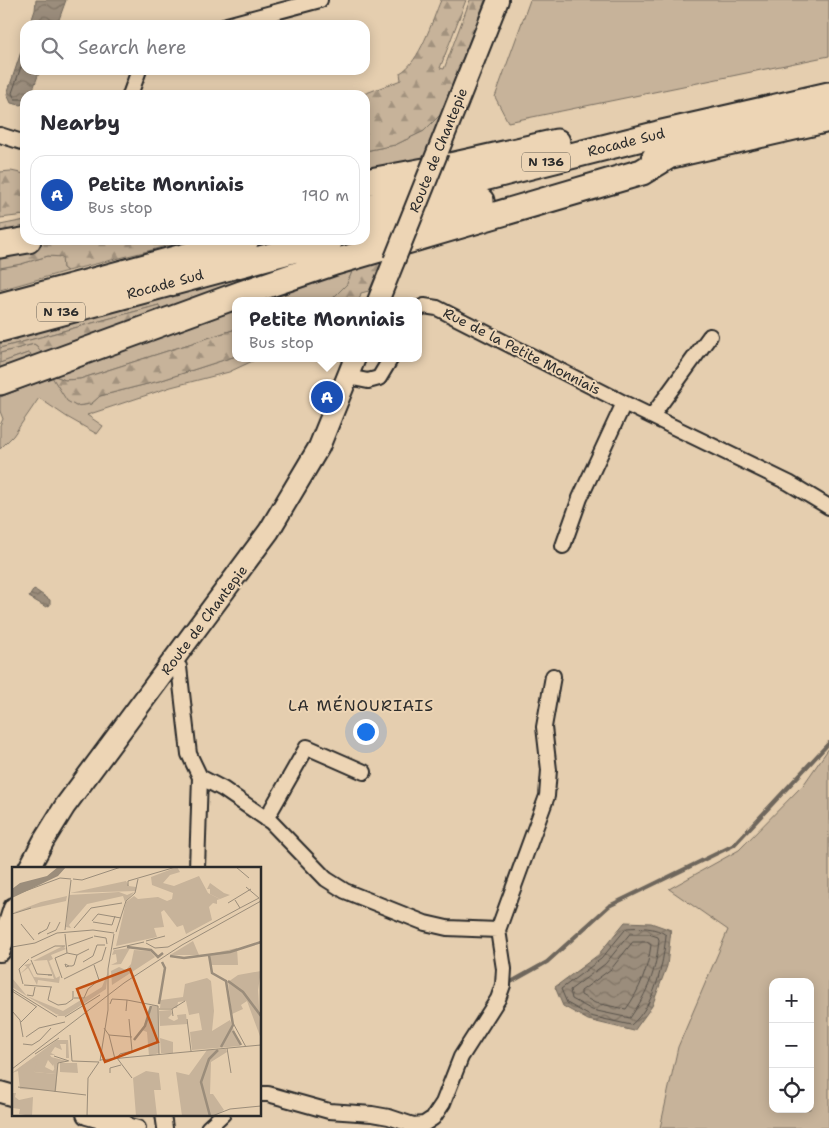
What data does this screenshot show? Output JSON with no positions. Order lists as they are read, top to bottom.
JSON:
{
  "streets": {
    "highway": ["Rocade Sud", "N 136"],
    "street": ["Route de Chantepie", "Rue de la Petite Monniais"]
  },
  "districts": ["LA MÉNOURIAIS"],
  "page": {
    "search": "Search here",
    "heading": "Nearby",
    "list": [
      {
        "mark": "A",
        "name": "Petite Monniais",
        "note": "Bus stop",
        "value": "190 m"
      }
    ],
    "popup": ["Petite Monniais", "Bus stop"],
    "pins": "A",
    "map_buttons": ["+", "−"]
  }
}
